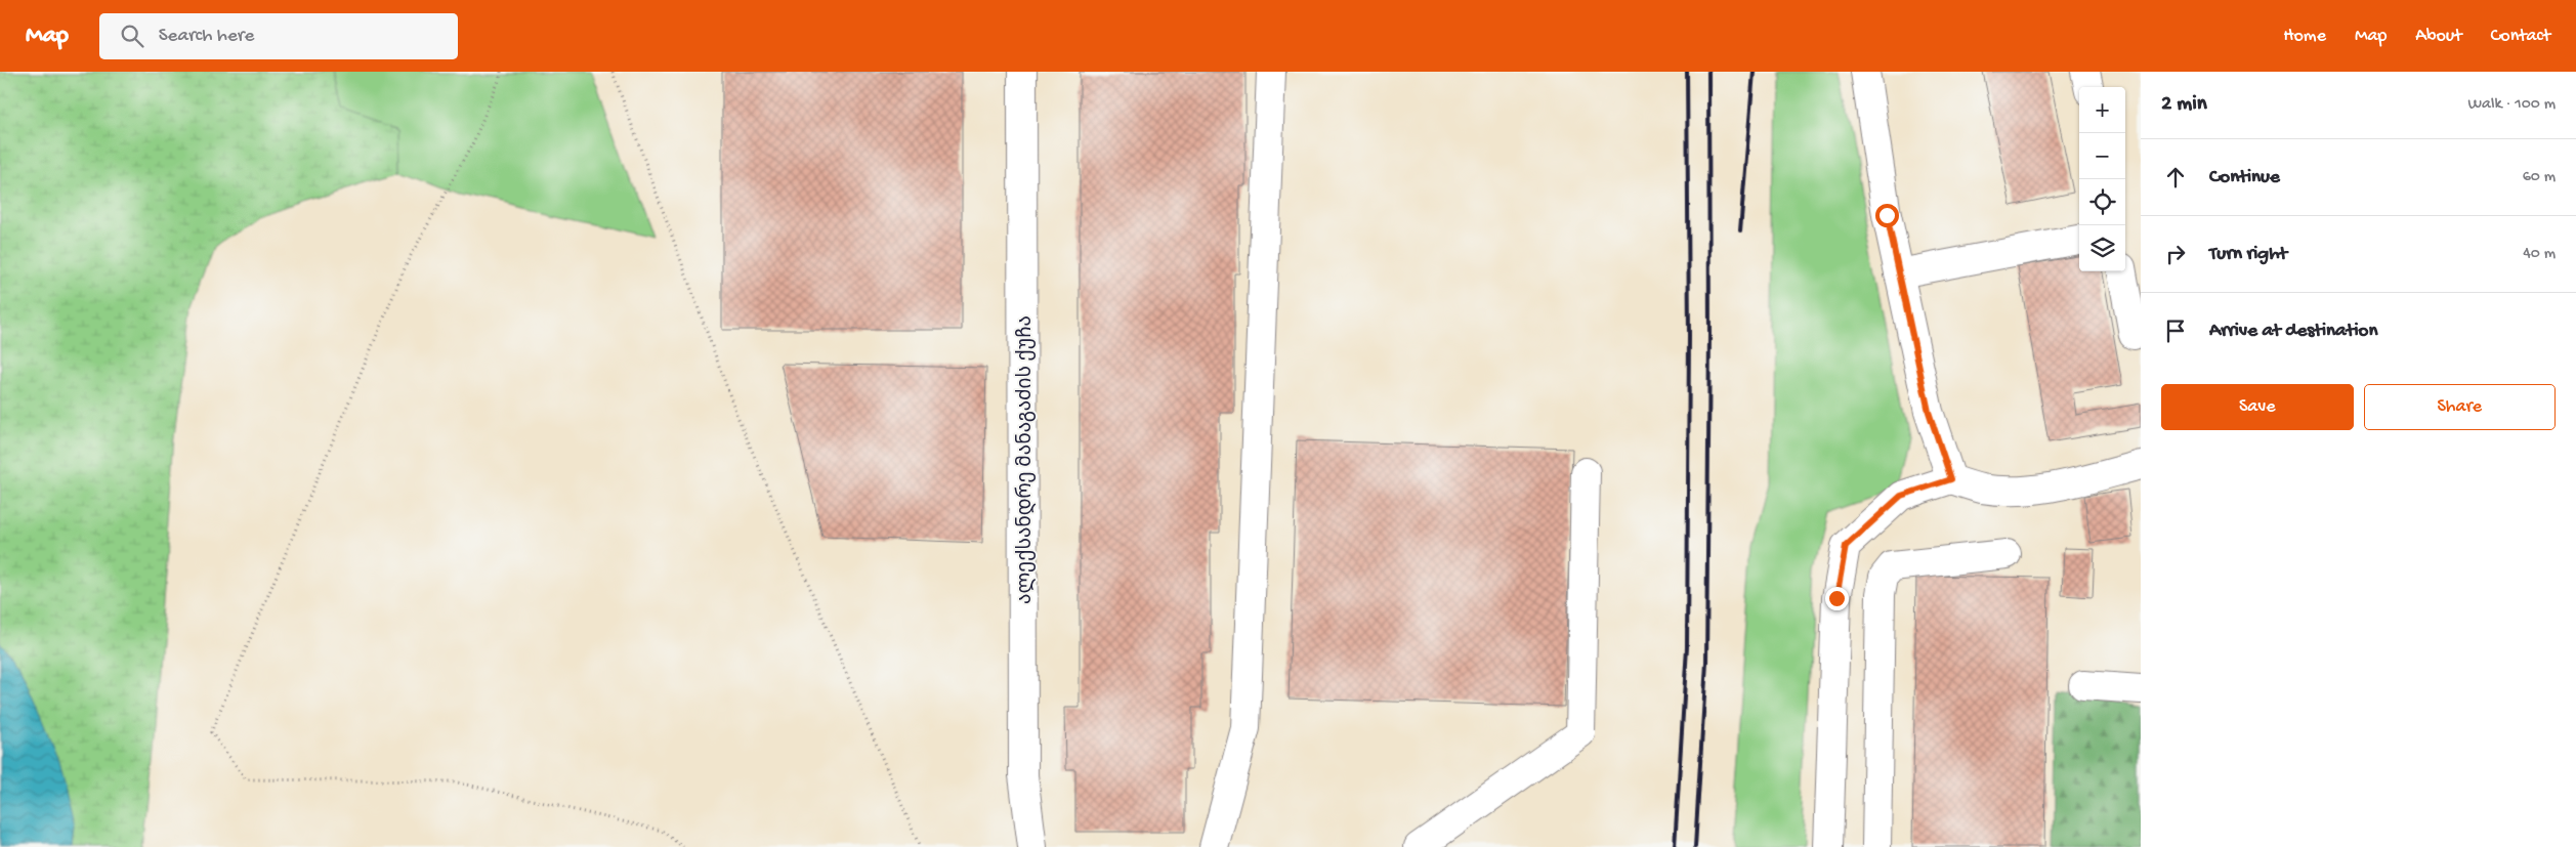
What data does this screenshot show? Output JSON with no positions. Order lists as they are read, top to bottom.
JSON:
{
  "streets": {
    "street": ["ალექსანდრე მანაგაძის ქუჩა"]
  },
  "page": {
    "header": "Map",
    "search": "Search here",
    "nav": [
      "Home",
      "Map",
      "About",
      "Contact"
    ],
    "heading": ["2 min", "Walk · 100 m"],
    "map_buttons": ["+", "−"],
    "list": [
      ["Continue", "60 m"],
      ["Turn right", "40 m"],
      "Arrive at destination"
    ],
    "buttons": ["Save", "Share"]
  }
}
